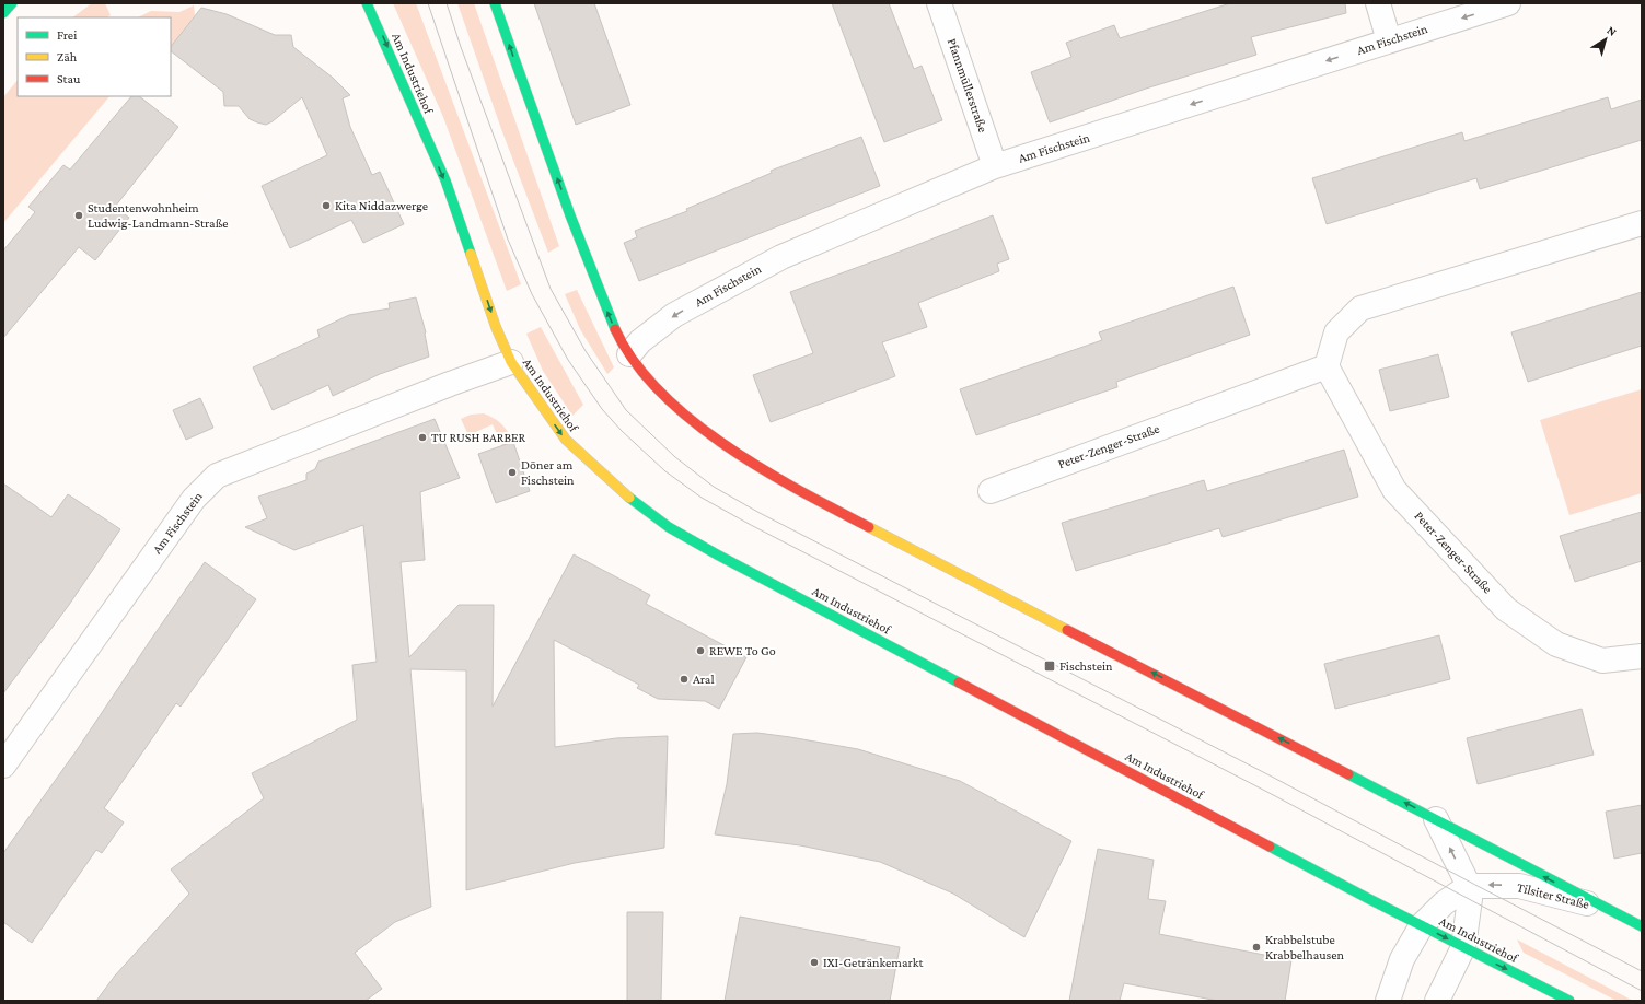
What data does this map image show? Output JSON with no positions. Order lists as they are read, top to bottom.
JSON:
{
  "streets": {
    "main road": ["Am Industriehof"],
    "street": [
      "Am Fischstein",
      "Pfannmüllerstraße",
      "Peter-Zenger-Straße",
      "Tilsiter Straße"
    ]
  },
  "crossings": [
    ["Am Fischstein", "Am Industriehof"],
    ["Am Fischstein", "Pfannmüllerstraße"]
  ],
  "one_way": ["Am Fischstein", "Am Industriehof", "Tilsiter Straße"],
  "places": {
    "other": [
      "Kita Niddazwerge",
      "Studentenwohnheim Ludwig-Landmann-Straße",
      "TU RUSH BARBER",
      "Döner am Fischstein",
      "REWE To Go",
      "Aral",
      "Krabbelstube Krabbelhausen",
      "IXI-Getränkemarkt"
    ],
    "transit": ["Fischstein"]
  },
  "legend": ["Frei", "Zäh", "Stau"],
  "north": "top right"
}
